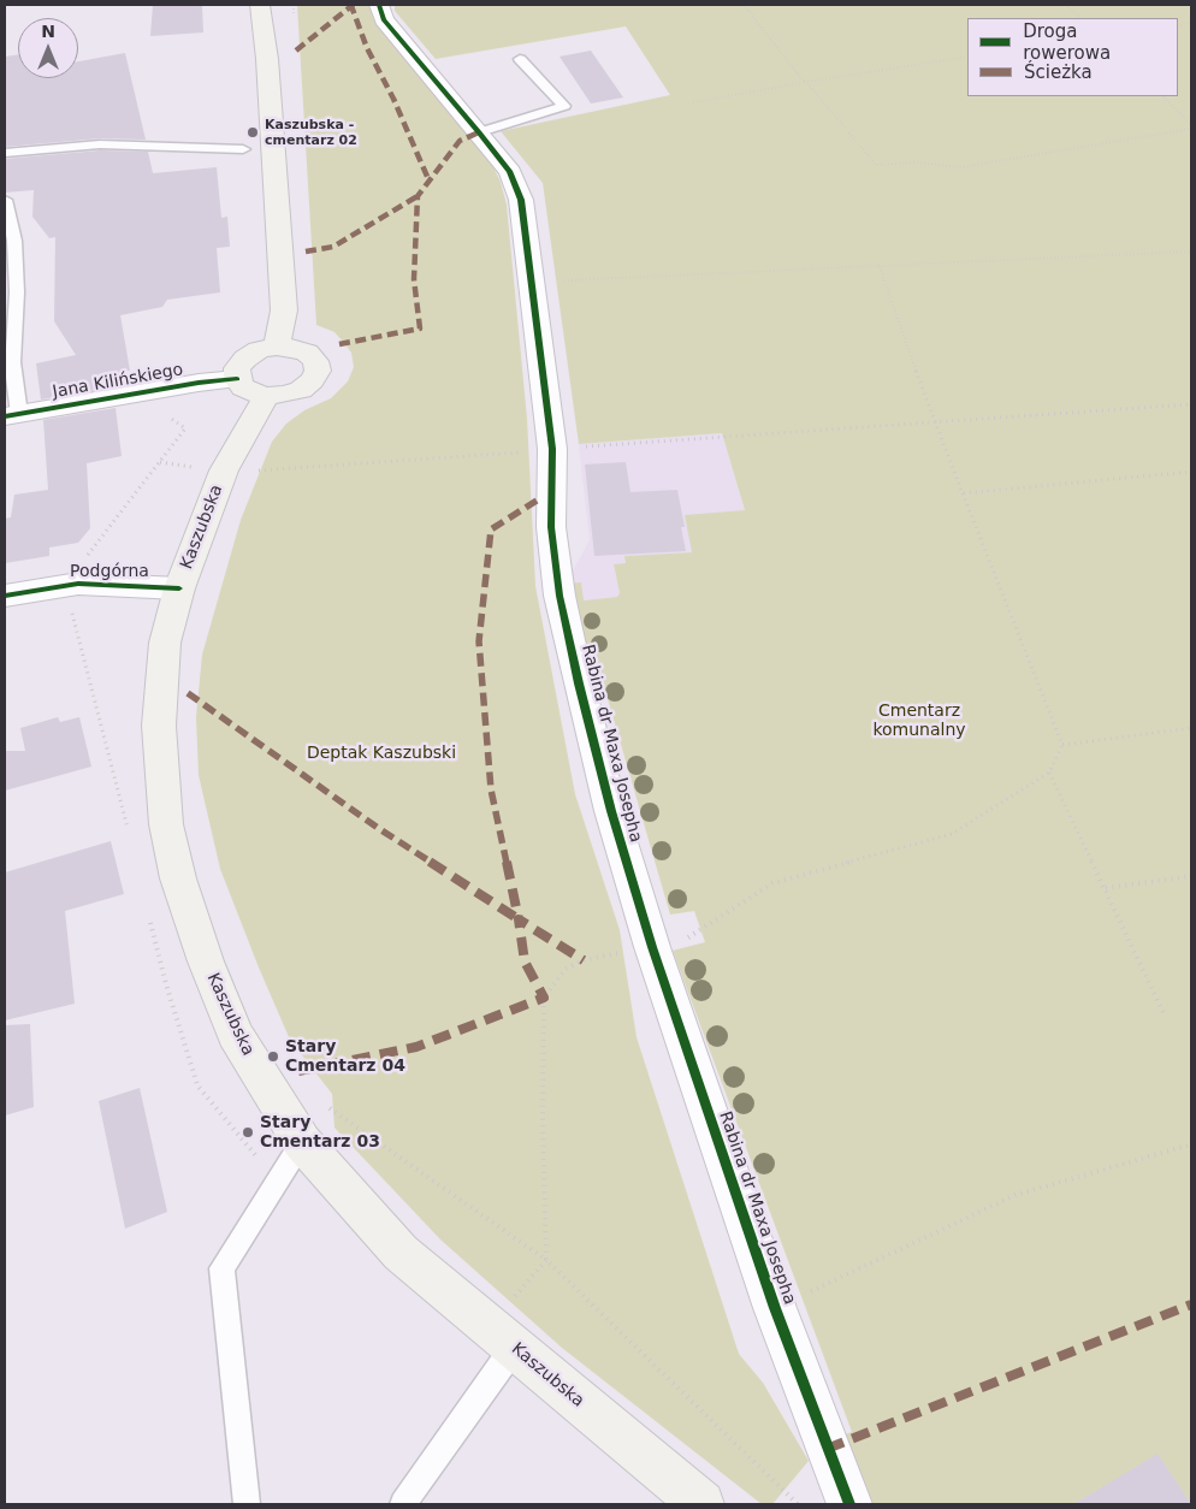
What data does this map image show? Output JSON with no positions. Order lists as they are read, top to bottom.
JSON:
{
  "streets": {
    "main road": ["Kaszubska"],
    "street": ["Jana Kilińskiego", "Podgórna", "Rabina dr Maxa Josepha"]
  },
  "crossings": [
    ["Jana Kilińskiego", "Kaszubska"],
    ["Kaszubska", "Podgórna"]
  ],
  "parks": ["Cmentarz komunalny", "Deptak Kaszubski"],
  "places": ["Kaszubska - cmentarz 02", "Stary Cmentarz 04", "Stary Cmentarz 03"],
  "legend": ["Droga rowerowa", "Ścieżka"],
  "north": "top"
}
